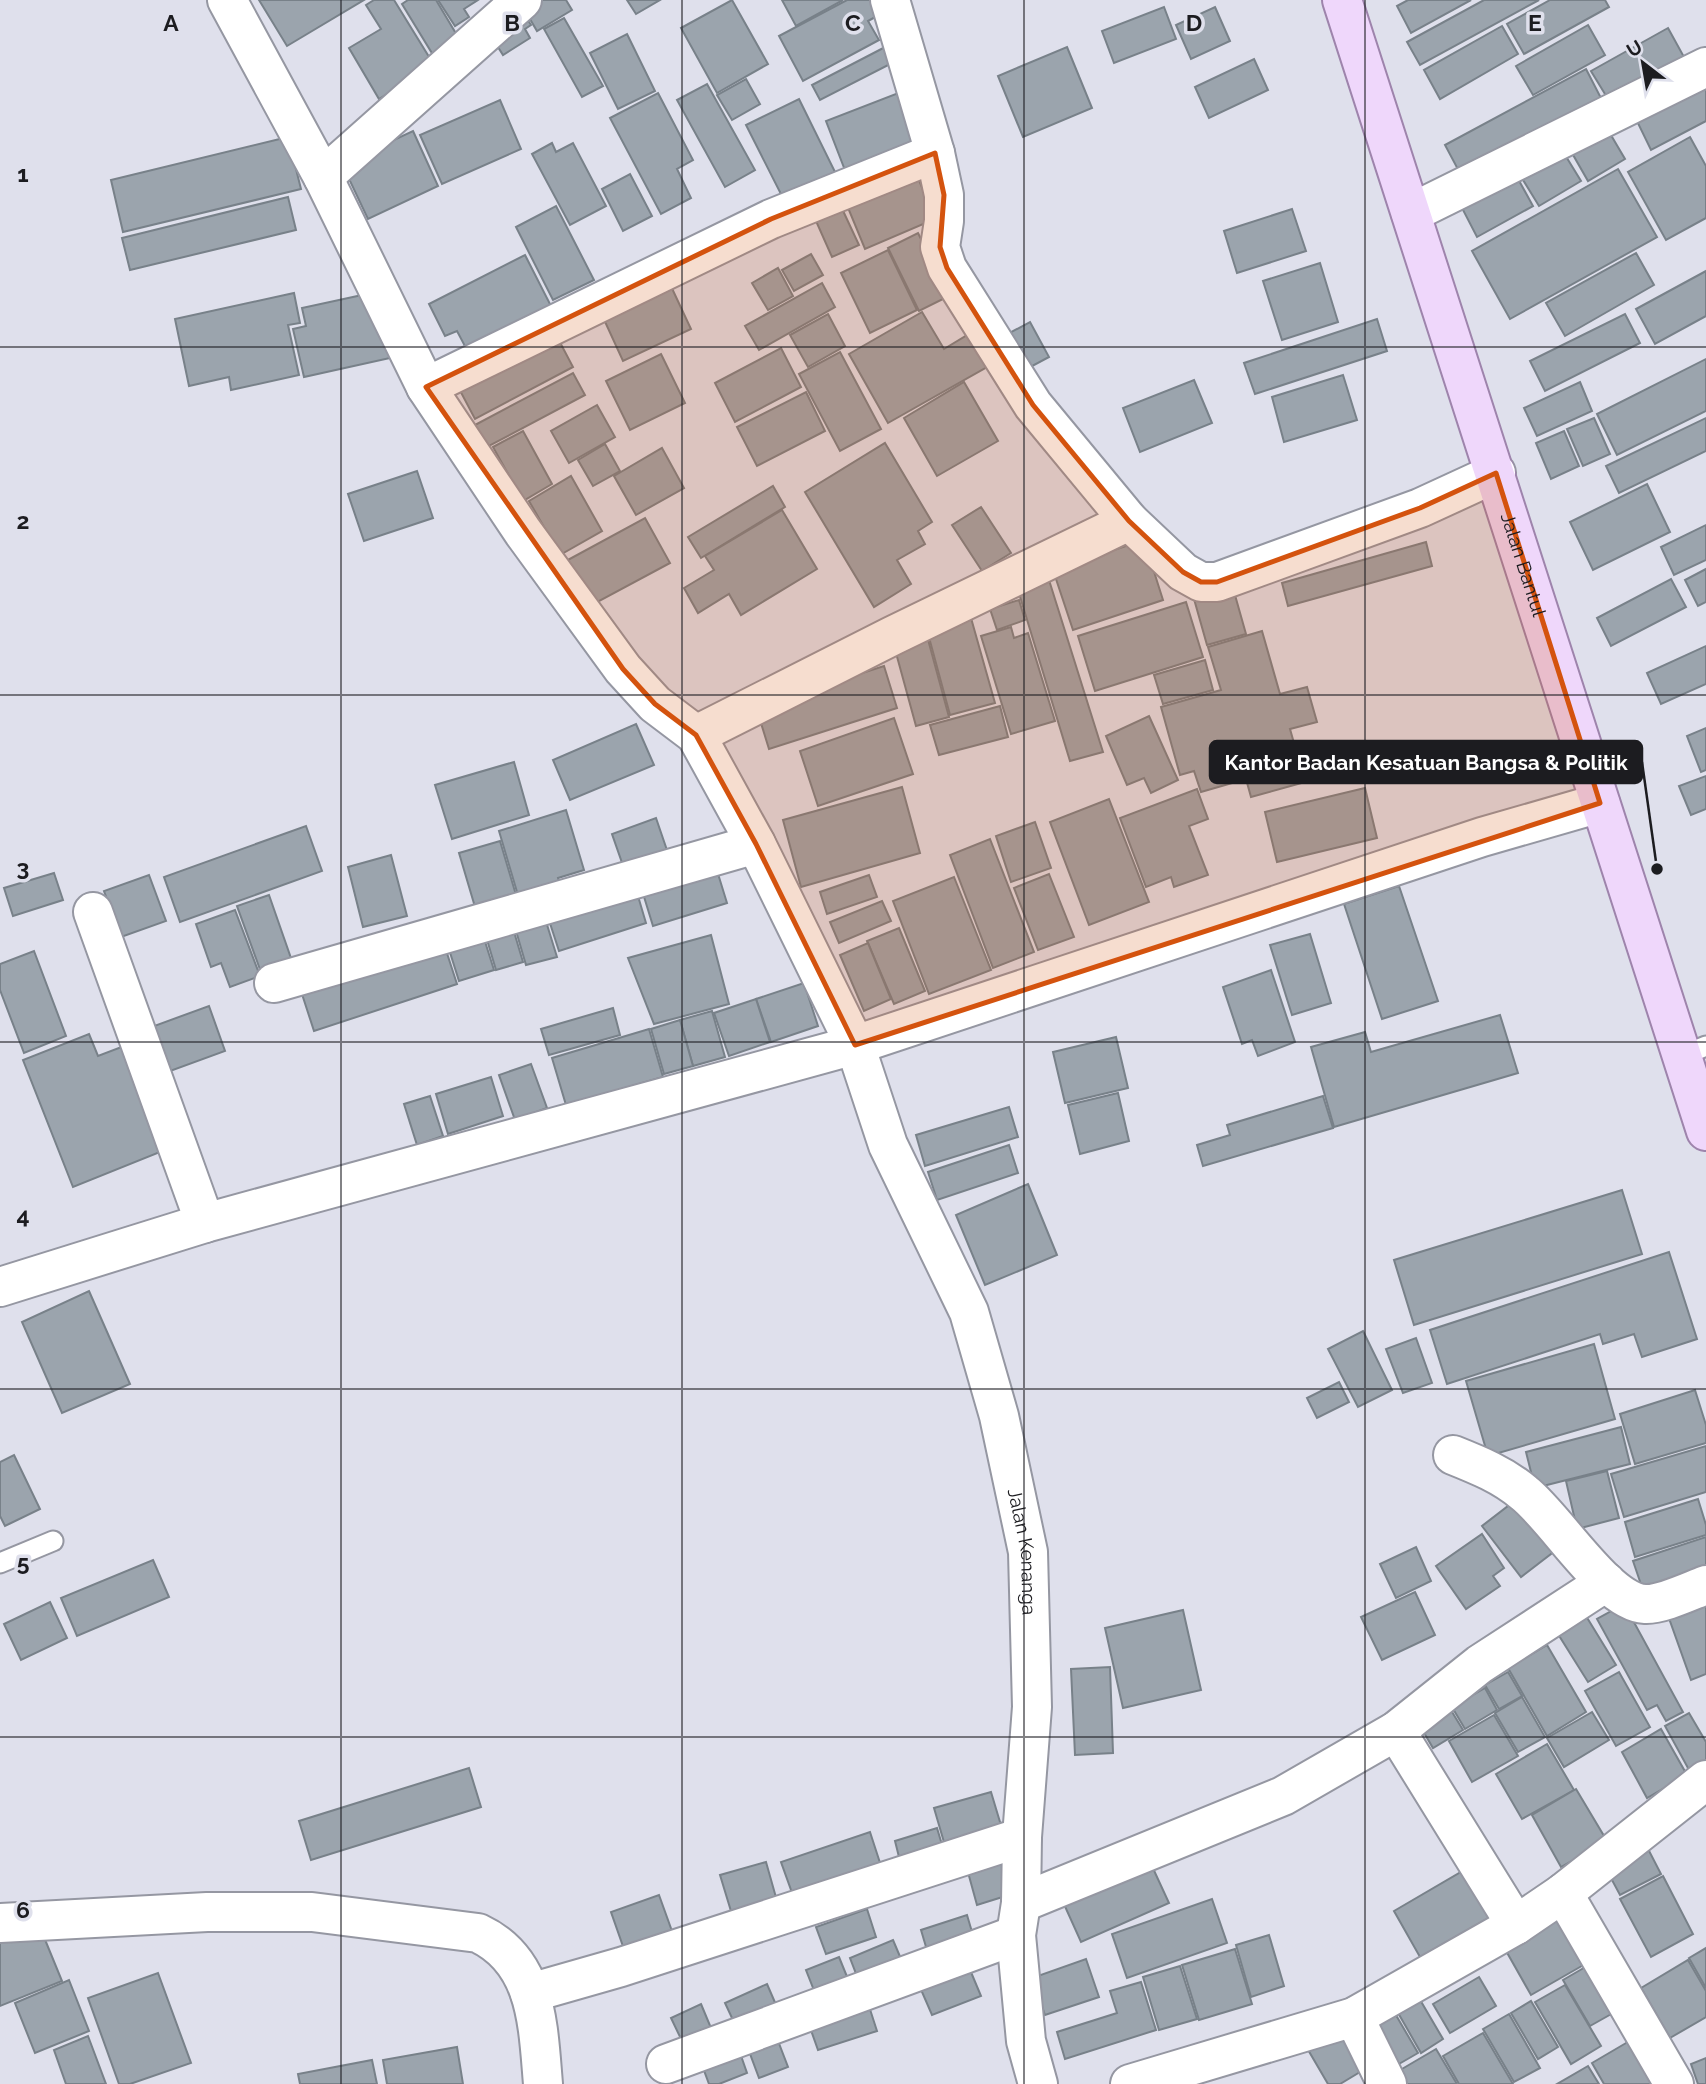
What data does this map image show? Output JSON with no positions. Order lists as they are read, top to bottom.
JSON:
{
  "streets": {
    "main road": ["Jalan Bantul"],
    "street": ["Jalan Kenanga"]
  },
  "places": ["Kantor Badan Kesatuan Bangsa & Politik"],
  "north": "top left",
  "grid": {
    "columns": [
      "A",
      "B",
      "C",
      "D",
      "E"
    ],
    "rows": [
      "1",
      "2",
      "3",
      "4",
      "5",
      "6"
    ]
  }
}
